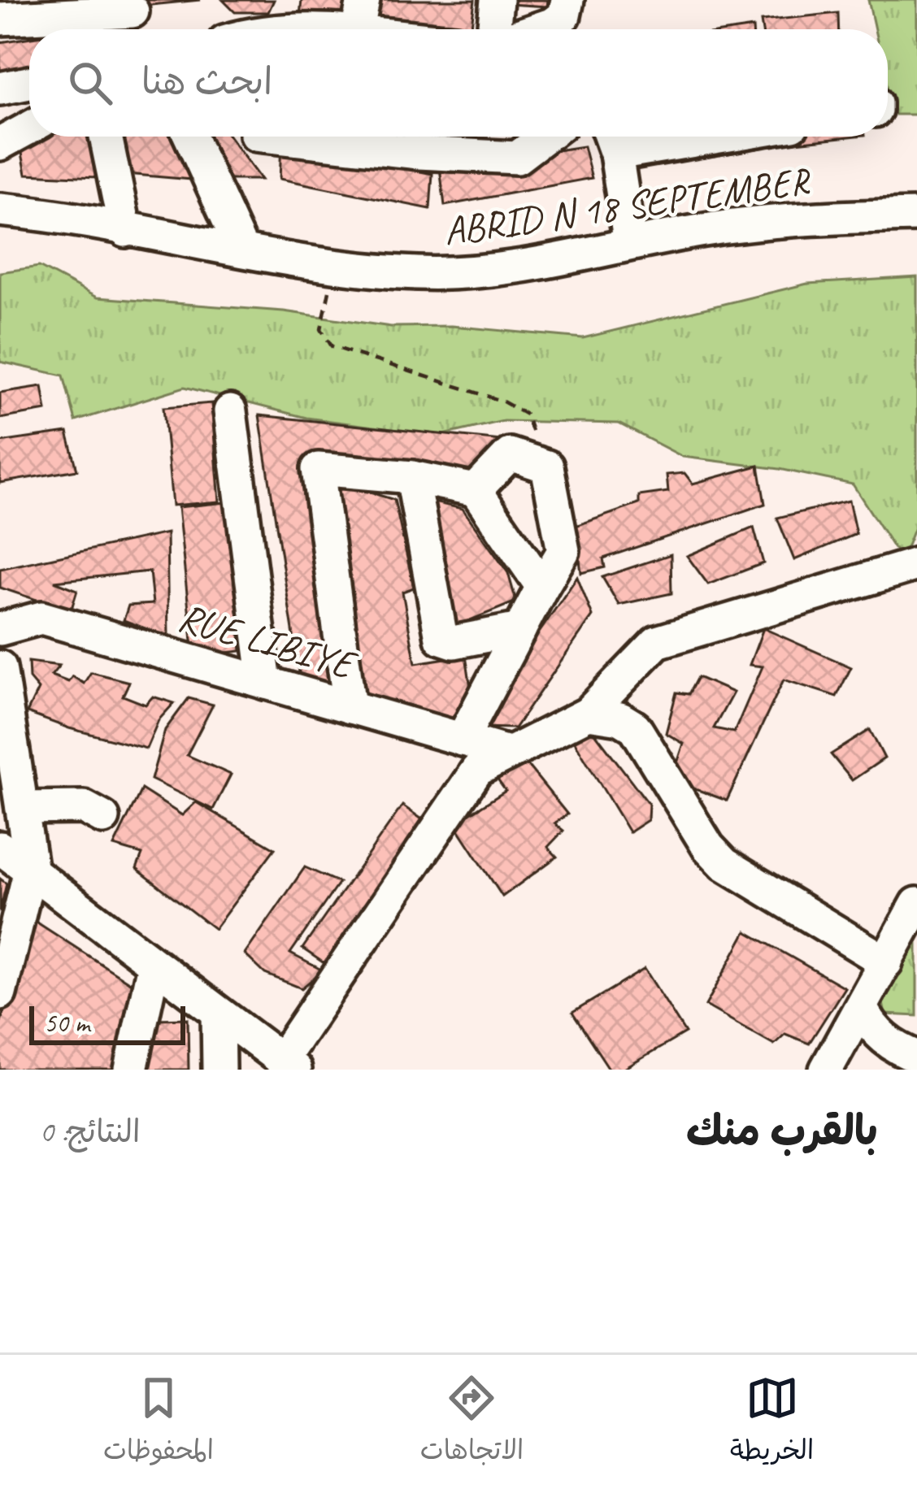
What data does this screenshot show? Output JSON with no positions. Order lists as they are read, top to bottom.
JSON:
{
  "streets": {
    "street": ["ABRID N 18 SEPTEMBER", "RUE LIBIYE"]
  },
  "scale_bar": "50 m",
  "page": {
    "search": "ابحث هنا",
    "scale": "50 m",
    "heading": ["بالقرب منك", "النتائج: 0"],
    "nav": ["الخريطة", "الاتجاهات", "المحفوظات"]
  }
}
